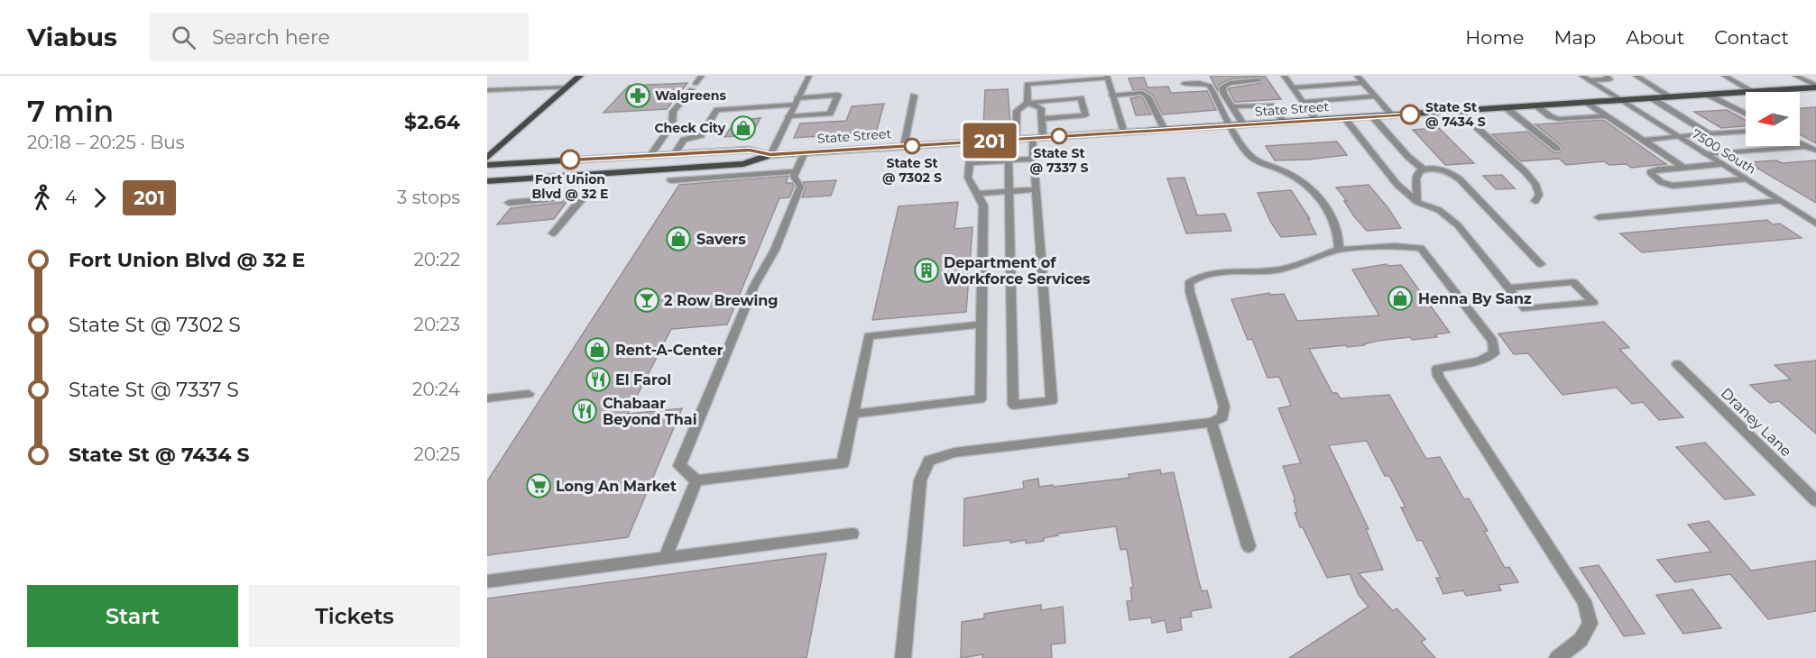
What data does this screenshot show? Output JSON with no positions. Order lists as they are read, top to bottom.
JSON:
{
  "streets": {
    "main road": ["State Street"],
    "street": ["7500 South", "Draney Lane"]
  },
  "crossings": [
    ["State Street", "7500 South"]
  ],
  "places": {
    "pharmacy": ["Walgreens"],
    "other": [
      "State St @ 7434 S",
      "State St @ 7337 S",
      "State St @ 7302 S",
      "Fort Union Blvd @ 32 E"
    ],
    "shop": [
      "Check City",
      "Savers",
      "Henna By Sanz",
      "Rent-A-Center"
    ],
    "building": ["Department of Workforce Services"],
    "bar": ["2 Row Brewing"],
    "restaurant": ["El Farol", "Chabaar Beyond Thai"],
    "supermarket": ["Long An Market"]
  },
  "lines": ["bus line 201"],
  "north": "left",
  "page": {
    "header": "Viabus",
    "search": "Search here",
    "nav": [
      "Home",
      "Map",
      "About",
      "Contact"
    ],
    "heading": ["7 min", "20:18 – 20:25 · Bus", "$2.64"],
    "on_map": "201",
    "legs": ["4", "201", "3 stops"],
    "list": [
      {
        "name": "Fort Union Blvd @ 32 E",
        "value": "20:22"
      },
      {
        "name": "State St @ 7302 S",
        "value": "20:23"
      },
      {
        "name": "State St @ 7337 S",
        "value": "20:24"
      },
      {
        "name": "State St @ 7434 S",
        "value": "20:25"
      }
    ],
    "buttons": ["Start", "Tickets"]
  }
}
